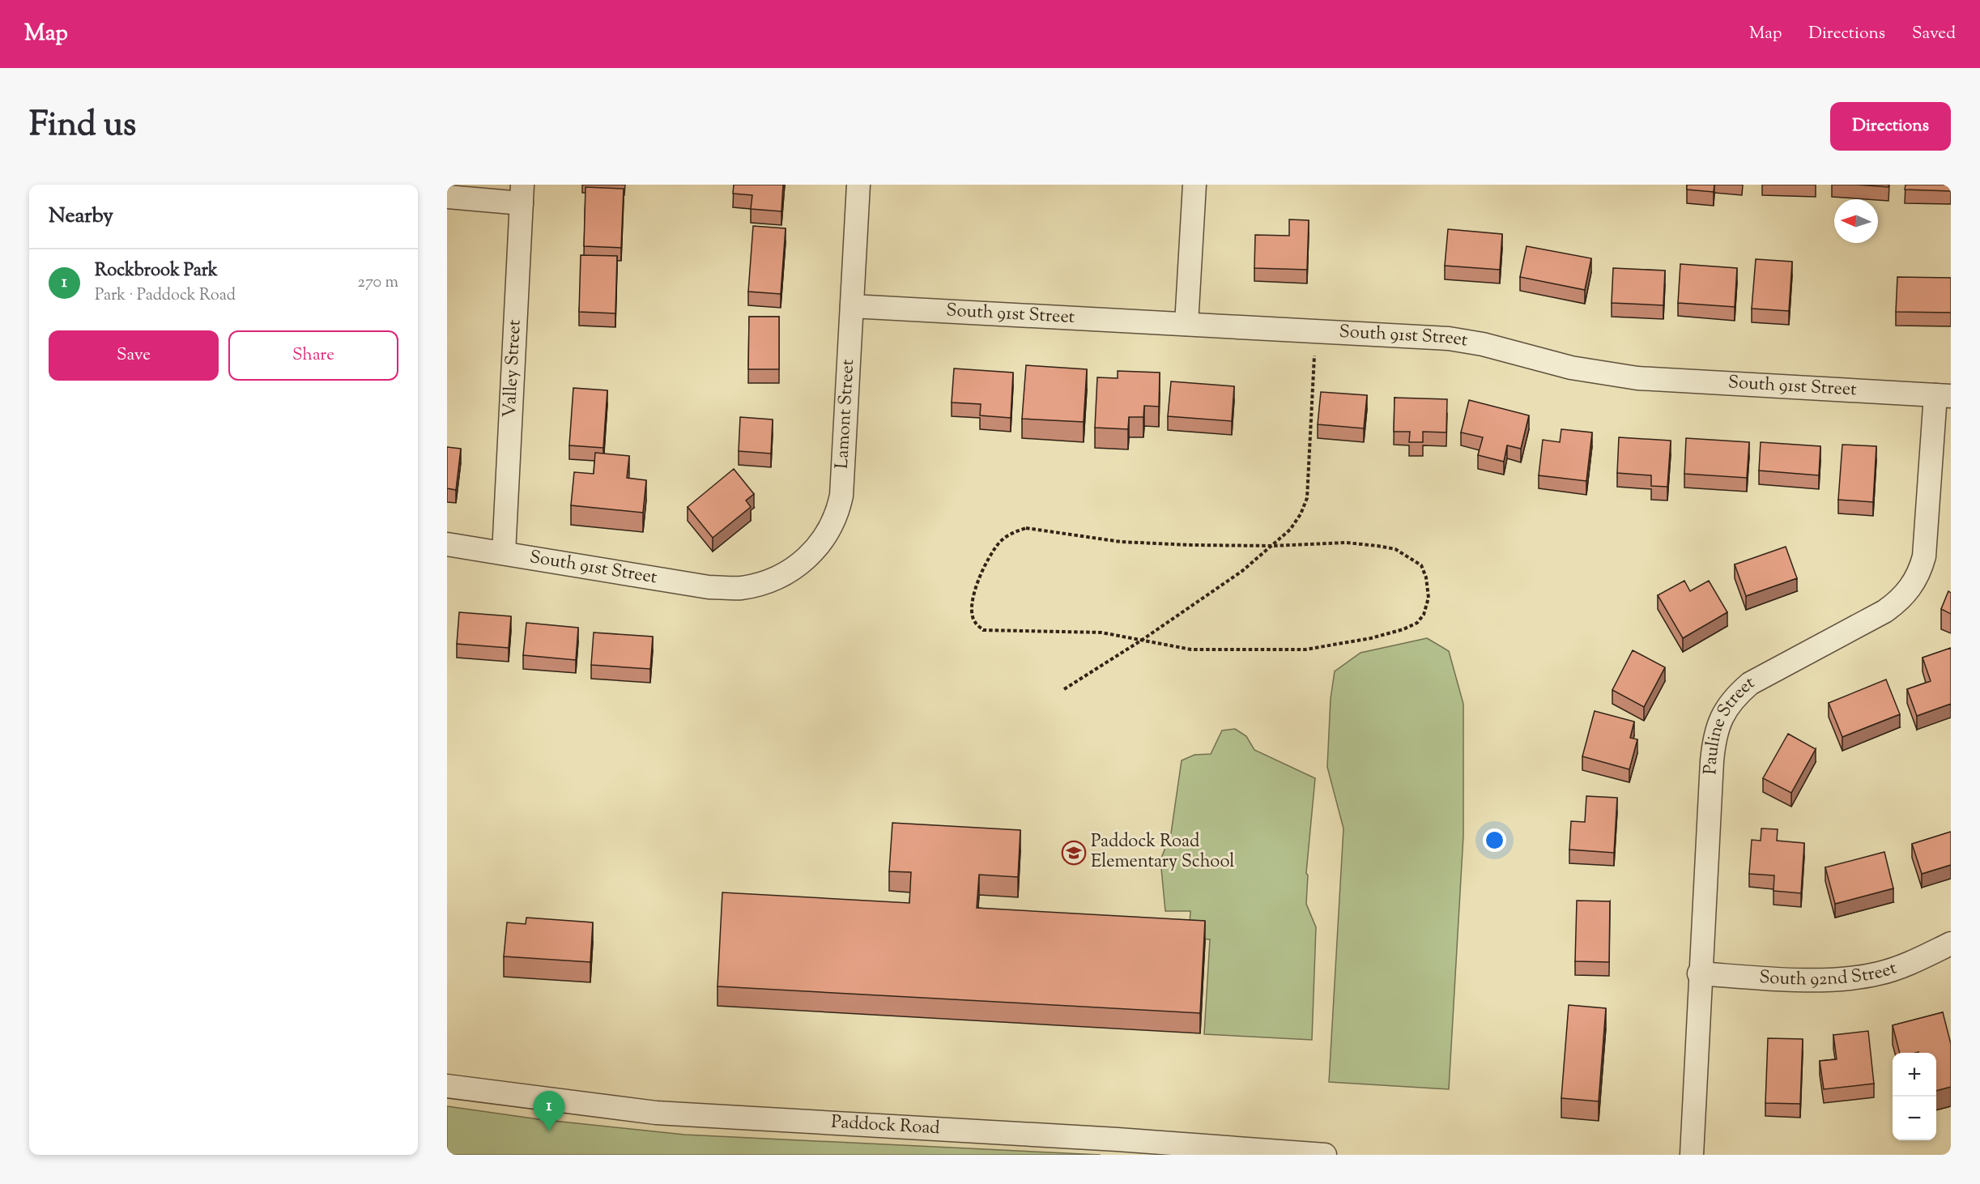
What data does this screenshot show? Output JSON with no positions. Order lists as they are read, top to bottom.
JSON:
{
  "streets": {
    "street": [
      "South 91st Street",
      "Valley Street",
      "Lamont Street",
      "Pauline Street",
      "South 92nd Street",
      "Paddock Road"
    ]
  },
  "crossings": [
    ["South 91st Street", "Valley Street"],
    ["South 91st Street", "Lamont Street"],
    ["South 91st Street", "Pauline Street"],
    ["Pauline Street", "South 92nd Street"]
  ],
  "places": {
    "school or university": ["Paddock Road Elementary School"]
  },
  "north": "left",
  "page": {
    "header": "Map",
    "nav": ["Map", "Directions", "Saved"],
    "title": "Find us",
    "buttons": [
      "Directions",
      ["Save", "Share"]
    ],
    "heading": "Nearby",
    "list": [
      {
        "mark": "1",
        "name": "Rockbrook Park",
        "note": "Park · Paddock Road",
        "value": "270 m"
      }
    ],
    "map_buttons": ["+", "−"],
    "pins": "1"
  }
}
